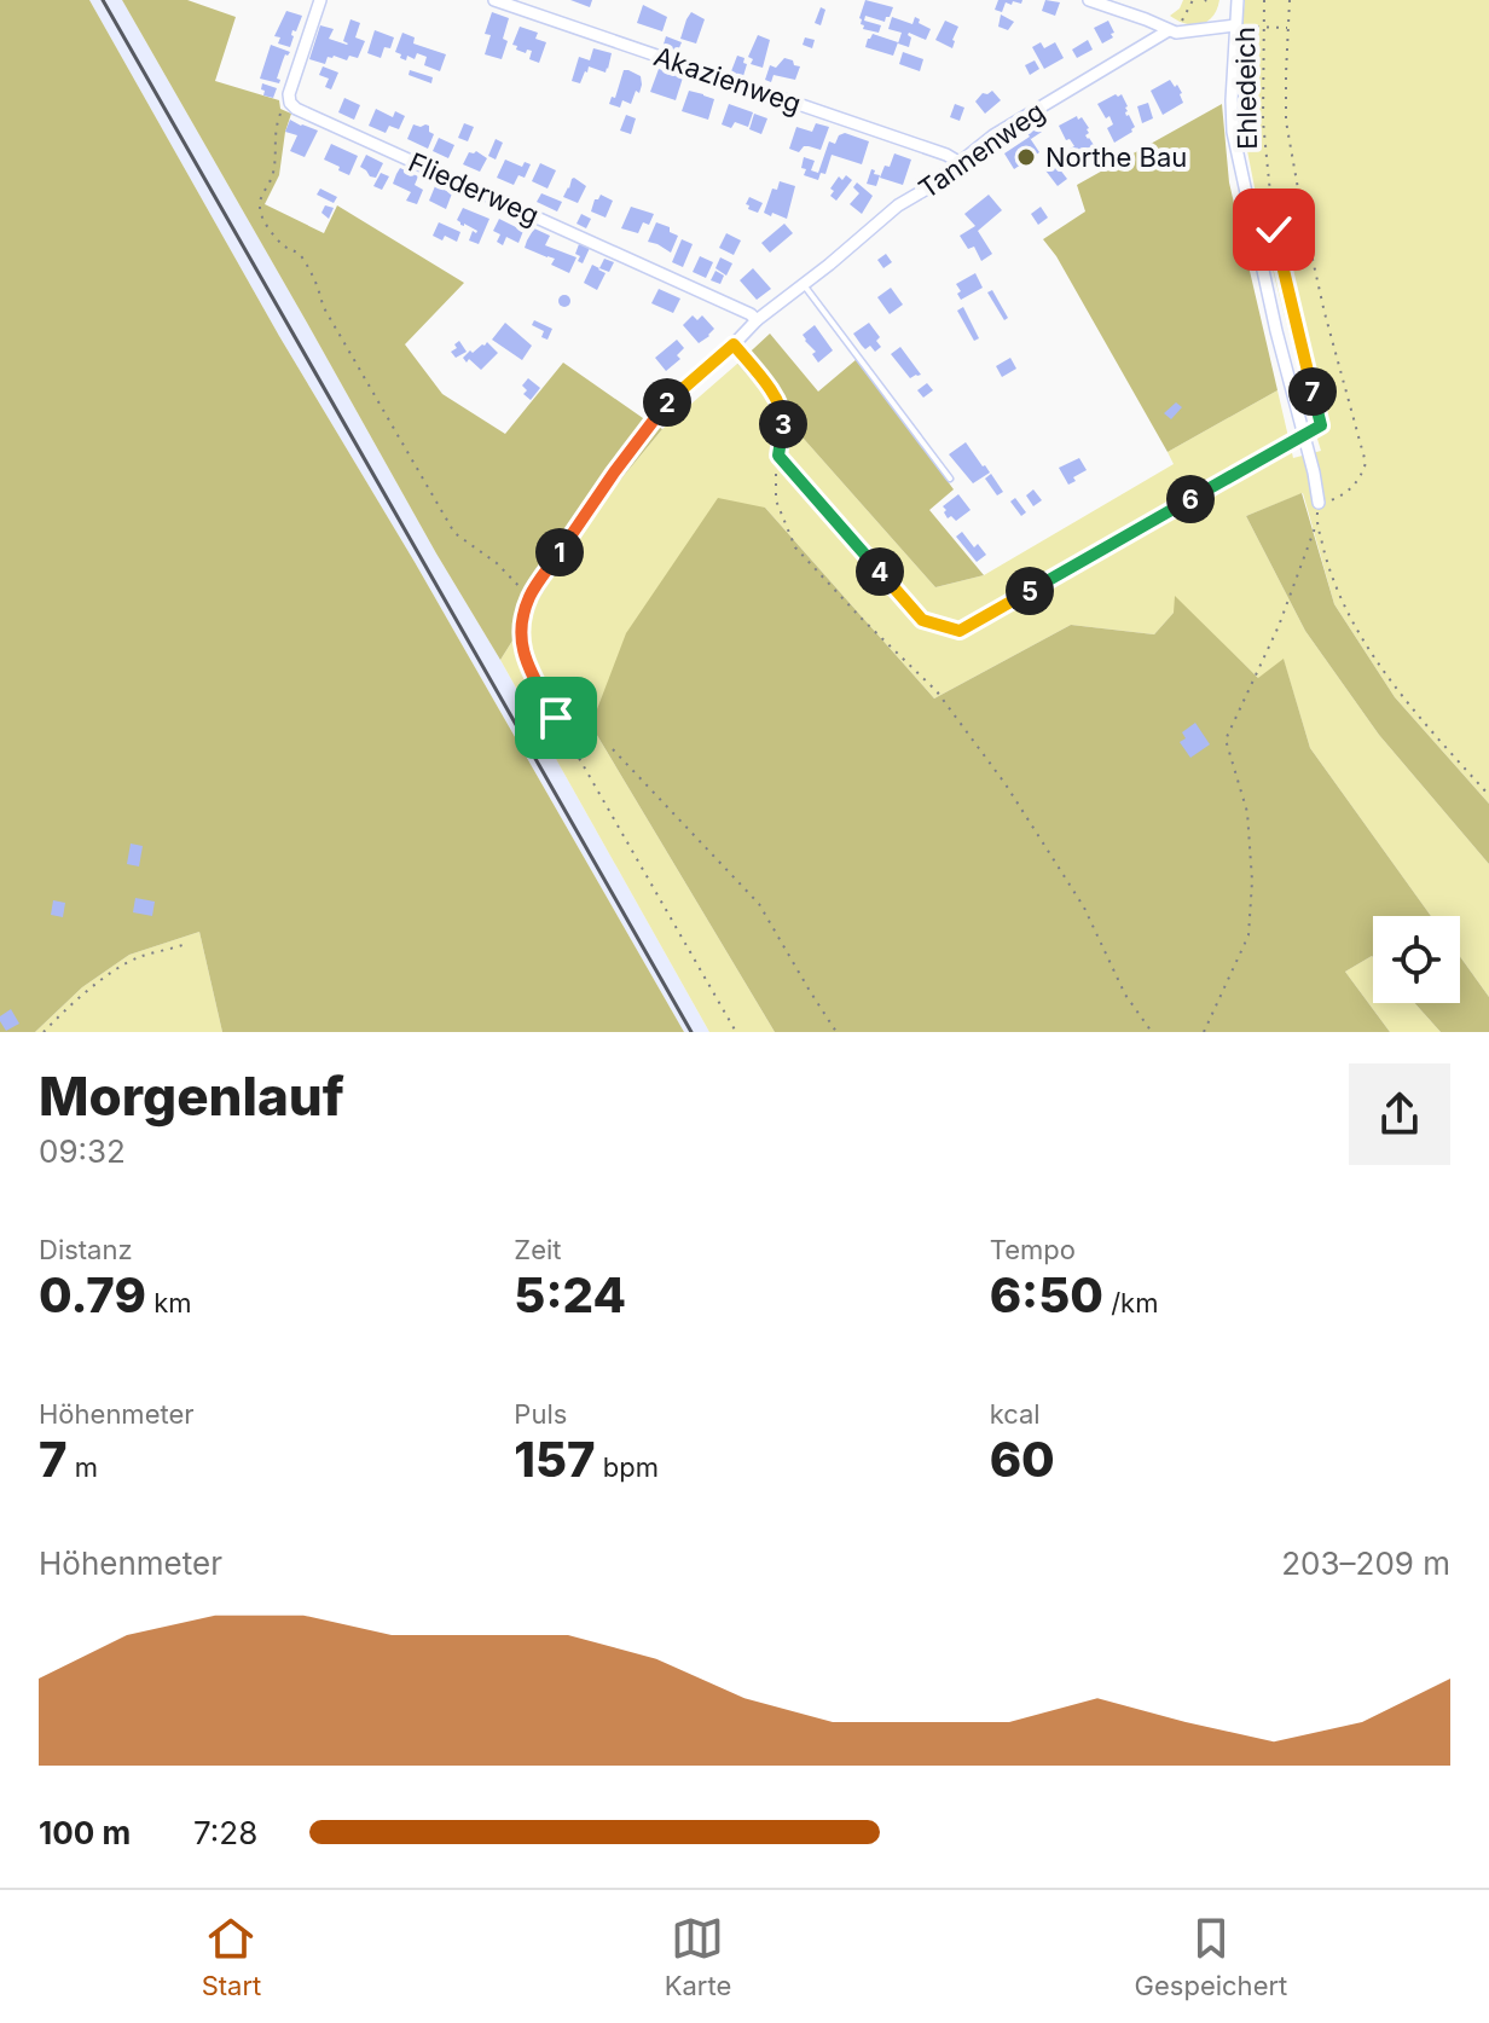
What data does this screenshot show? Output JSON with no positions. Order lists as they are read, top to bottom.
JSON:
{
  "streets": {
    "street": ["Akazienweg", "Tannenweg", "Fliederweg"],
    "path": ["Ehledeich"]
  },
  "crossings": [
    ["Akazienweg", "Tannenweg"],
    ["Tannenweg", "Fliederweg"]
  ],
  "places": ["Northe Bau"],
  "page": {
    "pins": [
      "7",
      "2",
      "3",
      "6",
      "1",
      "4",
      "5"
    ],
    "heading": ["Morgenlauf", "09:32"],
    "stats": [
      ["Distanz", "0.79 km"],
      ["Zeit", "5:24"],
      ["Tempo", "6:50 /km"],
      ["Höhenmeter", "7 m"],
      ["Puls", "157 bpm"],
      ["kcal", "60"]
    ],
    "chart": ["Höhenmeter", "203–209 m"],
    "list": [
      {
        "name": "100 m",
        "note": "7:28"
      }
    ],
    "tabs": ["Start", "Karte", "Gespeichert"]
  }
}
